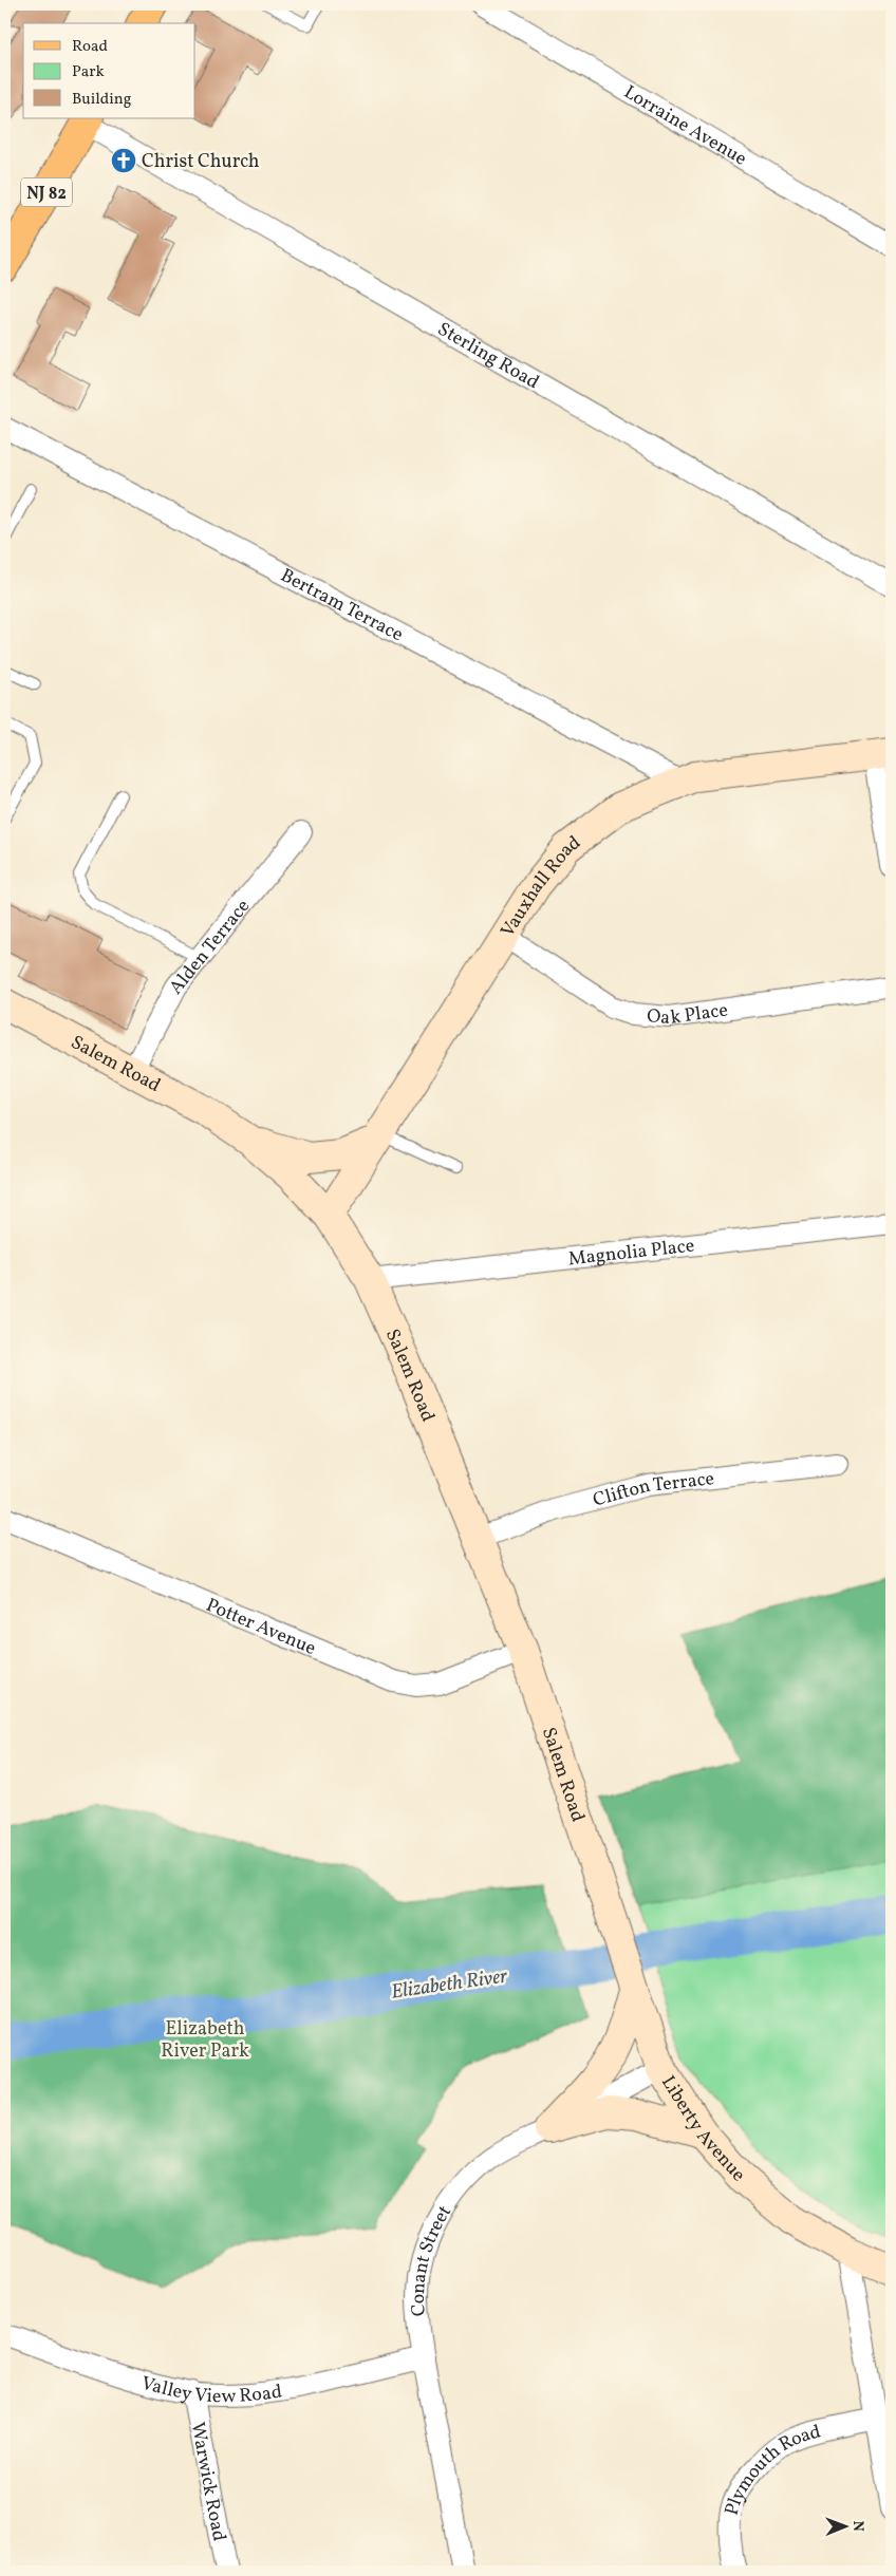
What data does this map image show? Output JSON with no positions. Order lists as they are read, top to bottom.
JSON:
{
  "streets": {
    "main road": ["NJ 82"],
    "street": [
      "Lorraine Avenue",
      "Sterling Road",
      "Bertram Terrace",
      "Vauxhall Road",
      "Alden Terrace",
      "Oak Place",
      "Salem Road",
      "Magnolia Place",
      "Clifton Terrace",
      "Potter Avenue",
      "Liberty Avenue",
      "Conant Street",
      "Valley View Road",
      "Plymouth Road",
      "Warwick Road"
    ]
  },
  "crossings": [
    ["NJ 82", "Sterling Road"],
    ["Bertram Terrace", "Vauxhall Road"],
    ["Vauxhall Road", "Oak Place"],
    ["Vauxhall Road", "Salem Road"],
    ["Alden Terrace", "Salem Road"],
    ["Salem Road", "Magnolia Place"],
    ["Salem Road", "Clifton Terrace"],
    ["Salem Road", "Potter Avenue"],
    ["Salem Road", "Liberty Avenue"],
    ["Liberty Avenue", "Conant Street"],
    ["Conant Street", "Valley View Road"],
    ["Valley View Road", "Warwick Road"]
  ],
  "water": ["Elizabeth River"],
  "parks": ["Elizabeth River Park"],
  "places": {
    "church": ["Christ Church"]
  },
  "legend": ["Road", "Park", "Building"],
  "north": "right"
}
